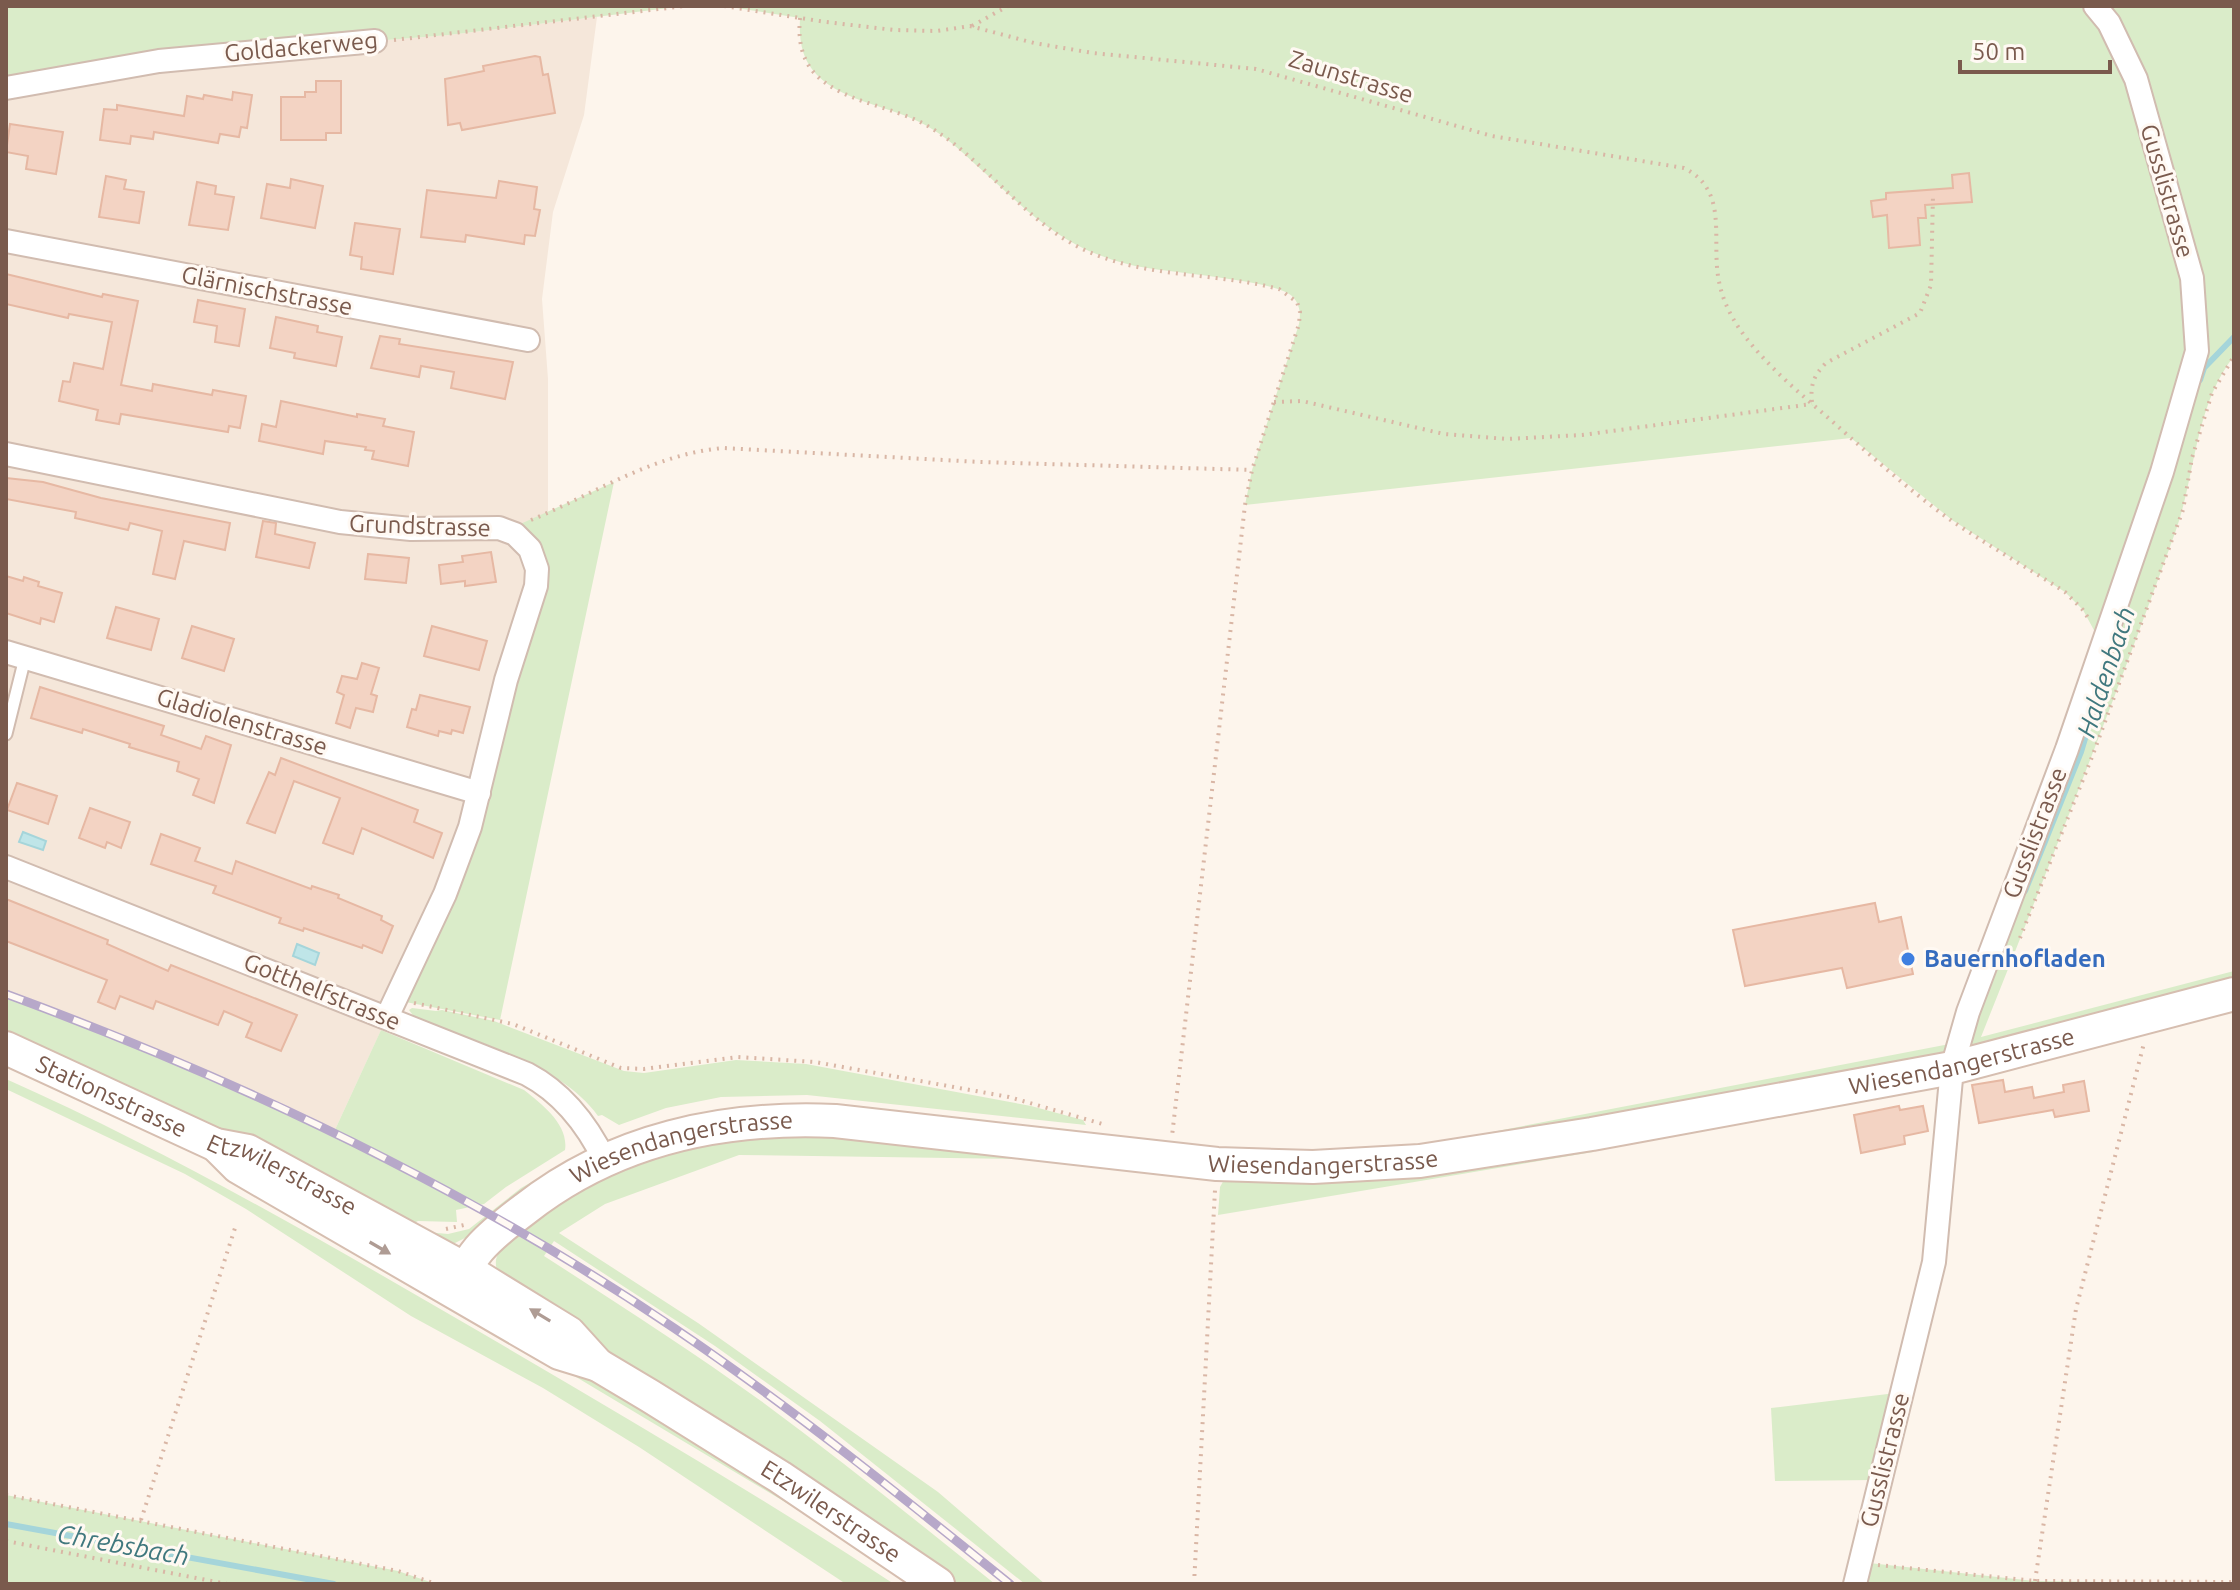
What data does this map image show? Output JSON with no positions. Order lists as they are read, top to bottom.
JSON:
{
  "streets": {
    "main road": ["Wiesendangerstrasse", "Stationsstrasse", "Etzwilerstrasse"],
    "street": [
      "Goldackerweg",
      "Gusslistrasse",
      "Glärnischstrasse",
      "Grundstrasse",
      "Gladiolenstrasse",
      "Gotthelfstrasse"
    ],
    "path": ["Zaunstrasse"]
  },
  "crossings": [
    ["Zaunstrasse", "Gusslistrasse"],
    ["Gusslistrasse", "Wiesendangerstrasse"],
    ["Grundstrasse", "Gladiolenstrasse"],
    ["Grundstrasse", "Gotthelfstrasse"],
    ["Gotthelfstrasse", "Wiesendangerstrasse"],
    ["Wiesendangerstrasse", "Etzwilerstrasse"],
    ["Stationsstrasse", "Etzwilerstrasse"]
  ],
  "water": ["Haldenbach", "Chrebsbach"],
  "places": ["Bauernhofladen"],
  "scale_bar": "50 m"
}
